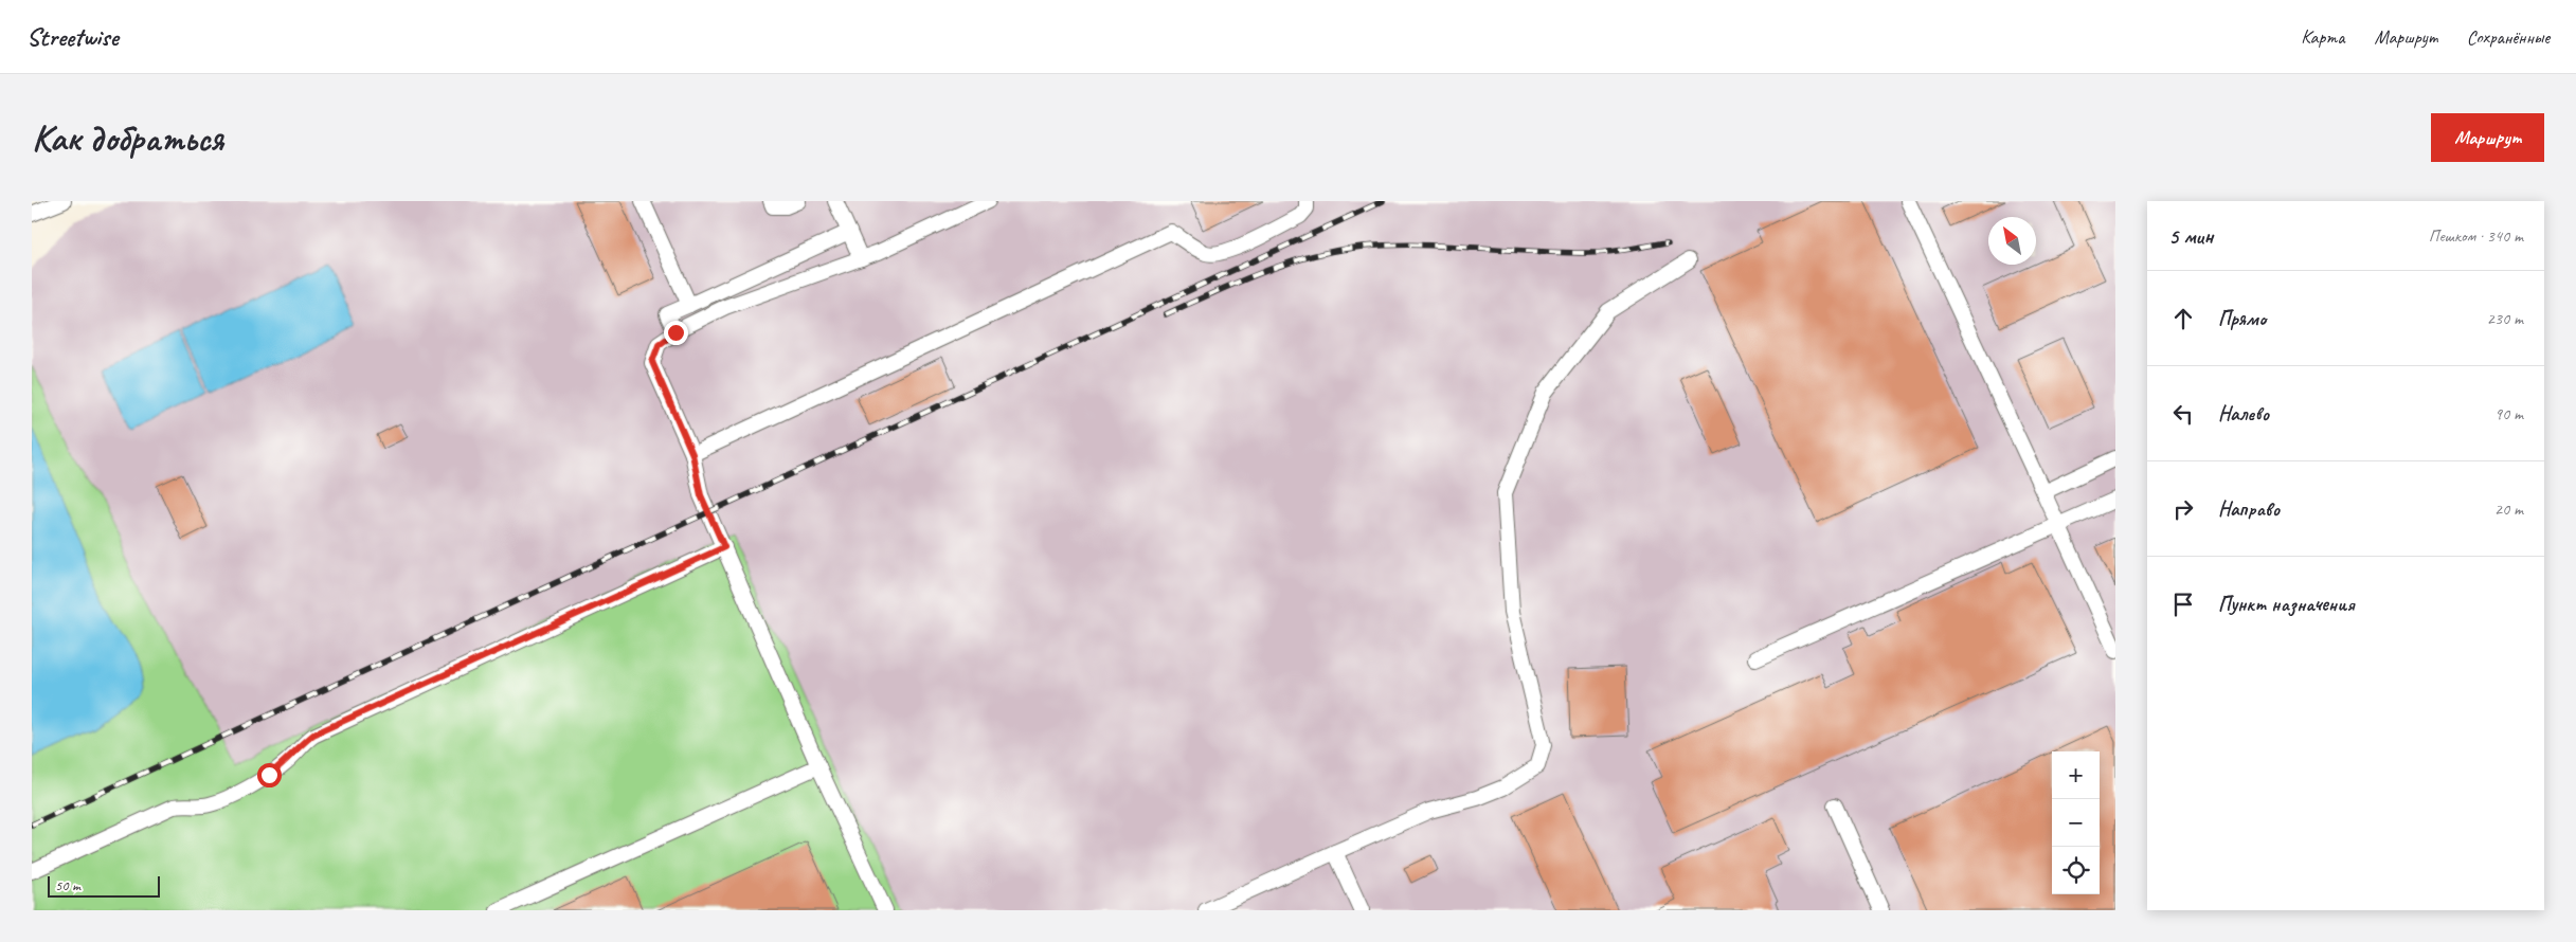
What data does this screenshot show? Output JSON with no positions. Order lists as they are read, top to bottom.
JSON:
{
  "scale_bar": "50 m",
  "north": "top left",
  "page": {
    "header": "Streetwise",
    "nav": ["Карта", "Маршрут", "Сохранённые"],
    "buttons": "Маршрут",
    "title": "Как добраться",
    "heading": ["5 мин", "Пешком · 340 m"],
    "list": [
      ["Прямо", "230 m"],
      ["Налево", "90 m"],
      ["Направо", "20 m"],
      "Пункт назначения"
    ],
    "map_buttons": ["+", "−"],
    "scale": "50 m"
  }
}
